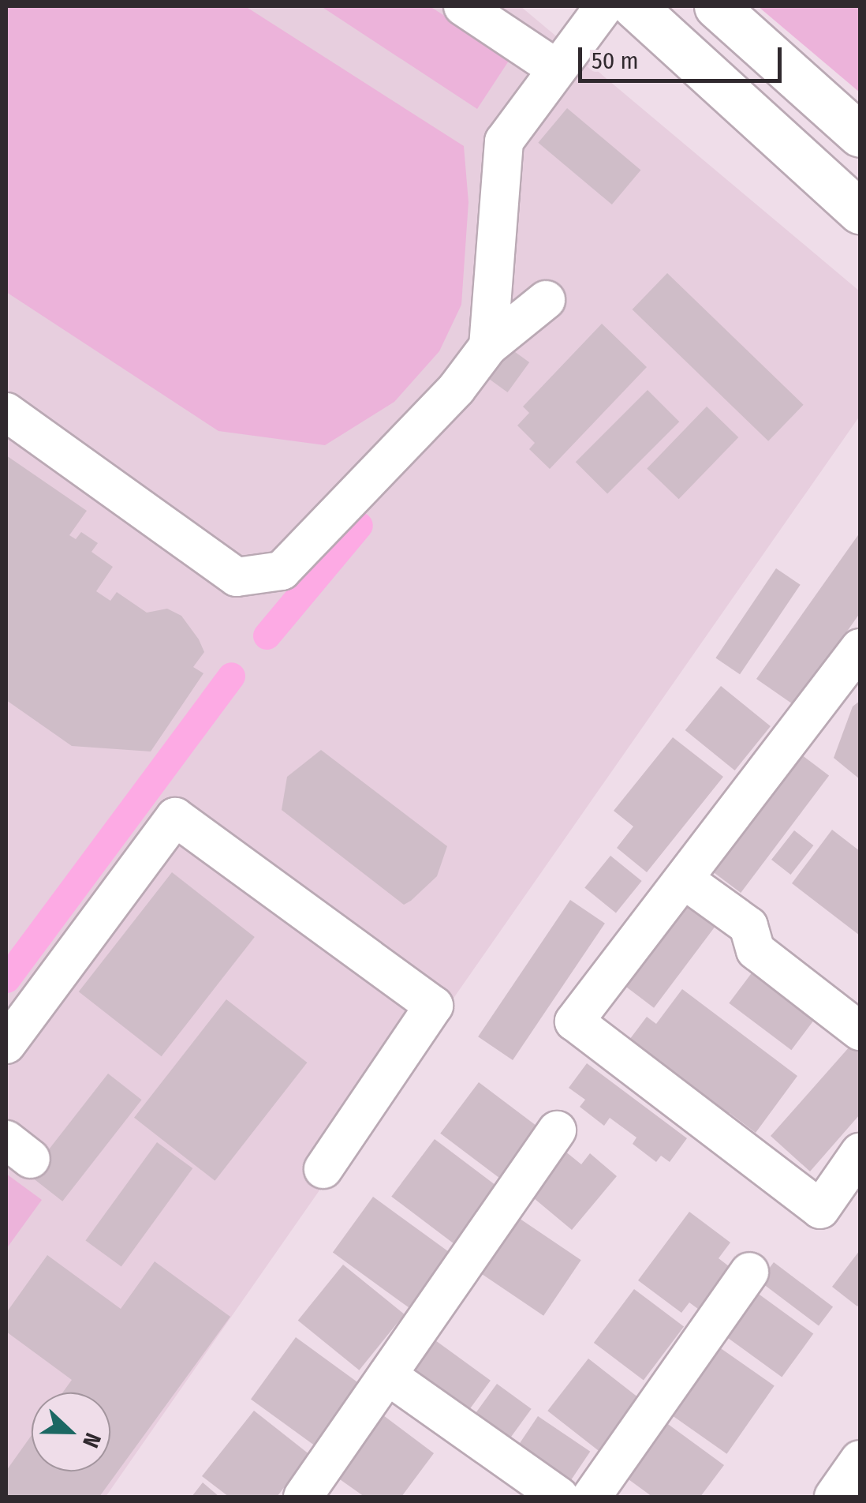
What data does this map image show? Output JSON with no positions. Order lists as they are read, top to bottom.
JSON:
{
  "scale_bar": "50 m",
  "north": "right"
}
